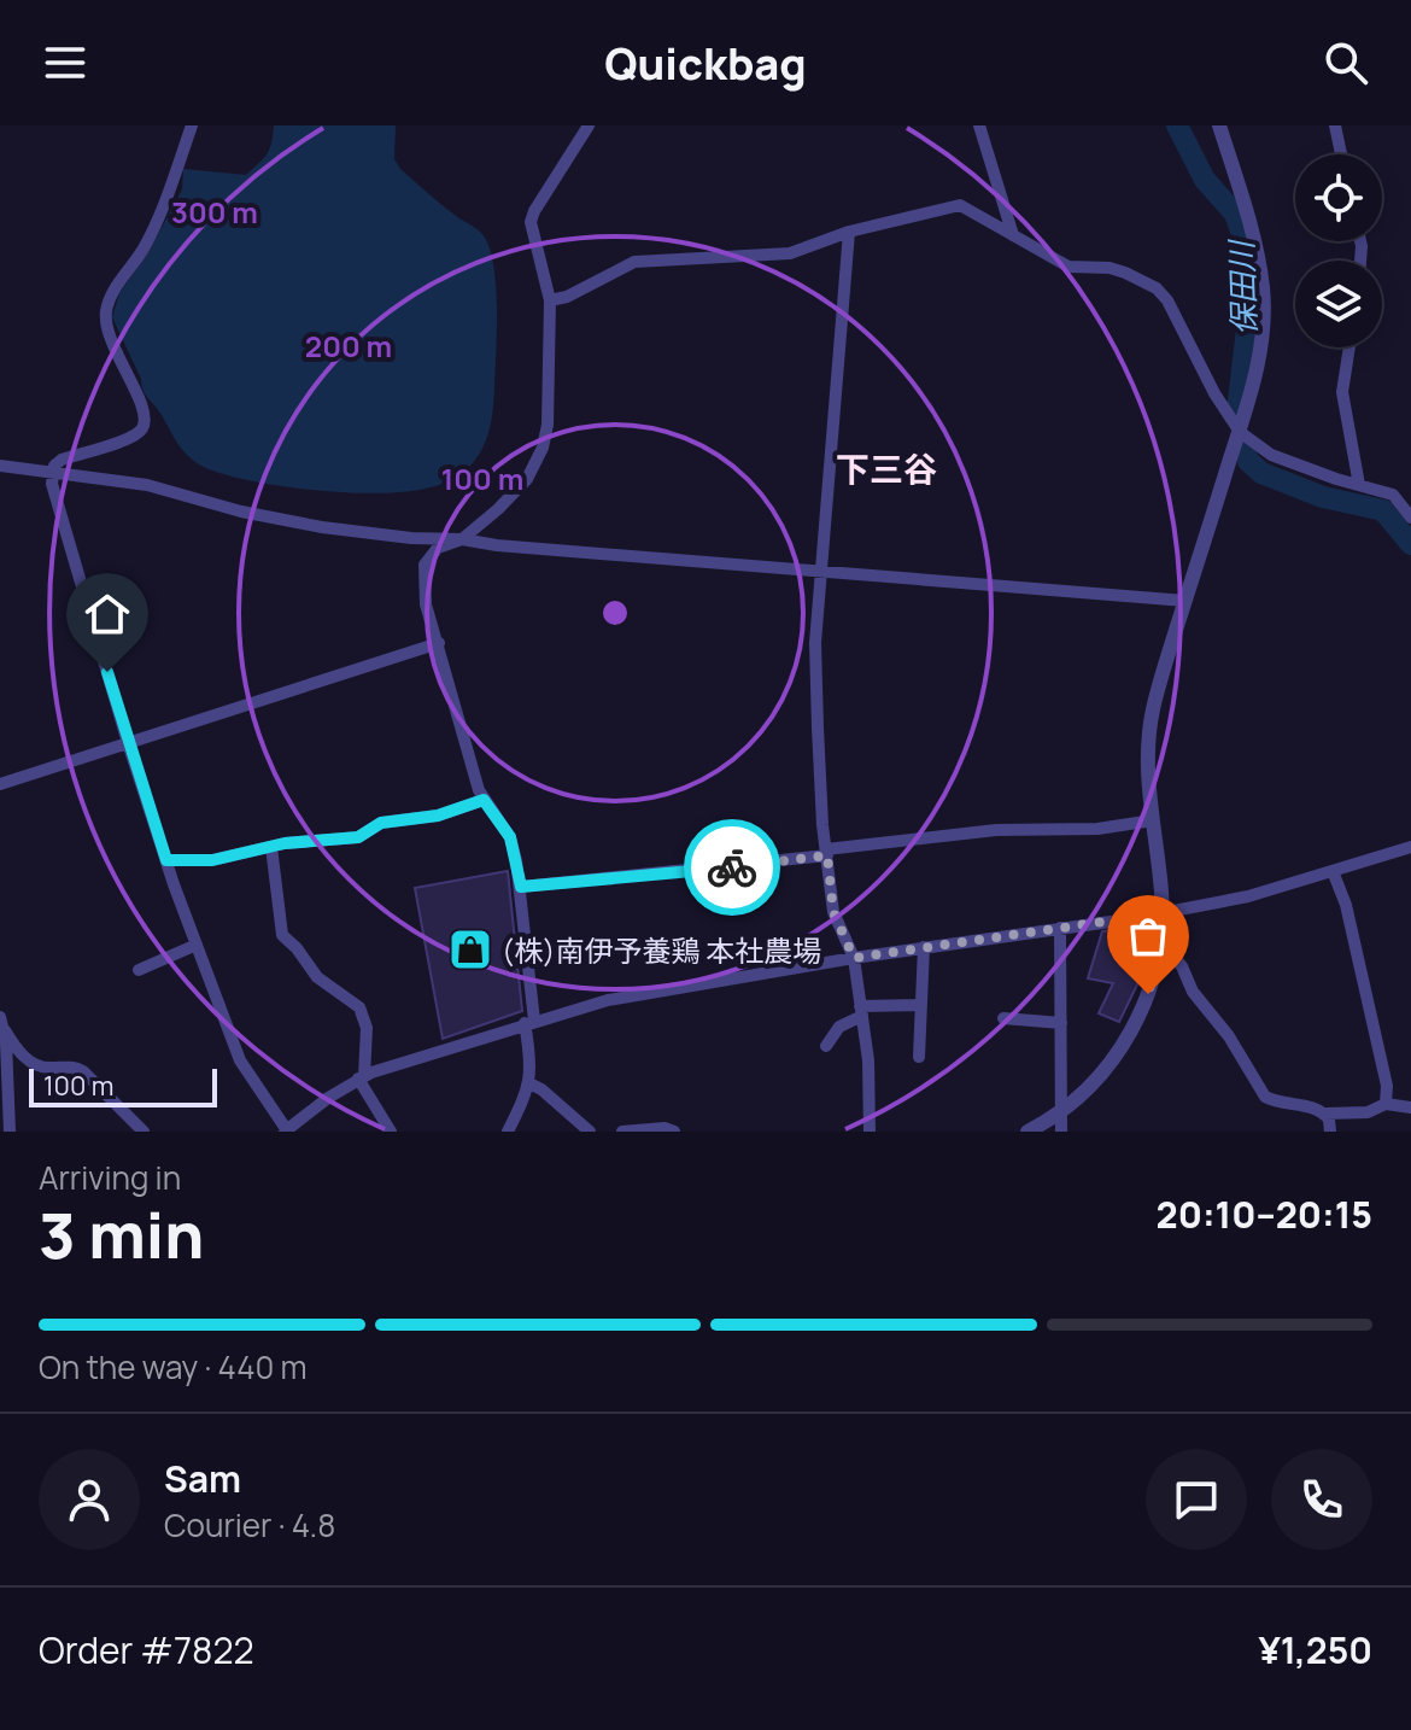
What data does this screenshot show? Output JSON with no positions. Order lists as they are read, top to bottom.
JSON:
{
  "districts": ["下三谷"],
  "water": ["保田川"],
  "places": {
    "shop": ["(株)南伊予養鶏 本社農場"]
  },
  "scale_bar": "100 m",
  "page": {
    "header": "Quickbag",
    "scale": "100 m",
    "heading": ["3 min", "Arriving in", "20:10–20:15"],
    "panel": [
      "Sam",
      "Courier · 4.8",
      "Order #7822",
      "¥1,250"
    ],
    "bar": "On the way · 440 m"
  },
  "rings": ["300 m", "200 m", "100 m"]
}
